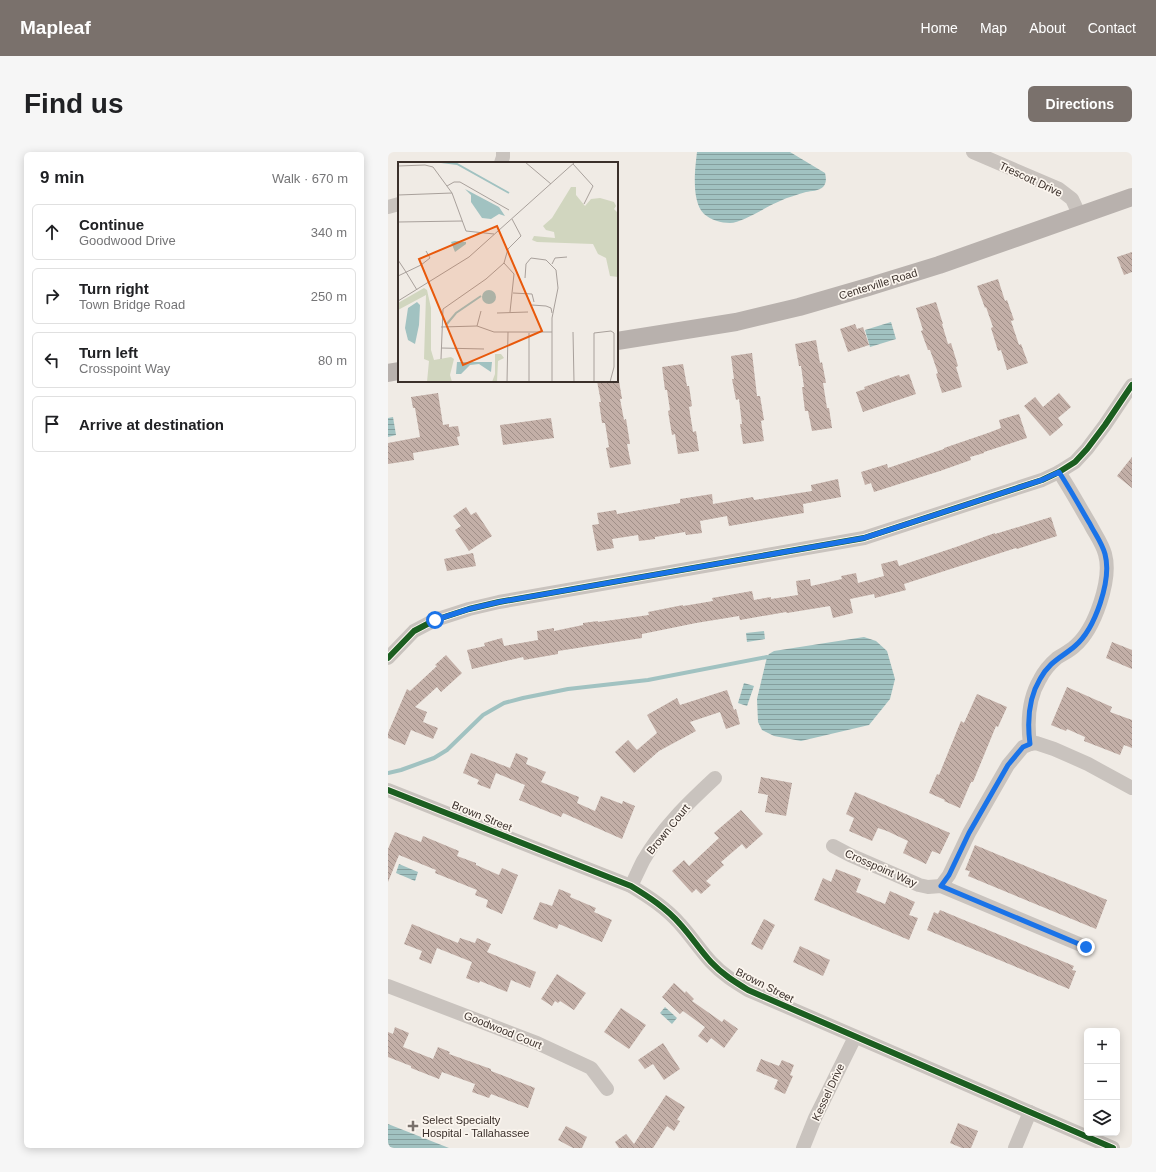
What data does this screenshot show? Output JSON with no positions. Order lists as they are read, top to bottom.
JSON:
{
  "streets": {
    "main road": ["Centerville Road"],
    "street": [
      "Trescott Drive",
      "Brown Street",
      "Brown Court",
      "Crosspoint Way",
      "Goodwood Court",
      "Kessel Drive"
    ]
  },
  "crossings": [
    ["Trescott Drive", "Centerville Road"],
    ["Brown Street", "Brown Court"],
    ["Brown Street", "Kessel Drive"]
  ],
  "places": {
    "health": ["Select Specialty Hospital - Tallahassee"]
  },
  "page": {
    "header": "Mapleaf",
    "nav": [
      "Home",
      "Map",
      "About",
      "Contact"
    ],
    "buttons": "Directions",
    "title": "Find us",
    "heading": ["9 min", "Walk · 670 m"],
    "list": [
      ["Continue", "Goodwood Drive", "340 m"],
      ["Turn right", "Town Bridge Road", "250 m"],
      ["Turn left", "Crosspoint Way", "80 m"],
      "Arrive at destination"
    ],
    "map_buttons": ["+", "−"]
  }
}
